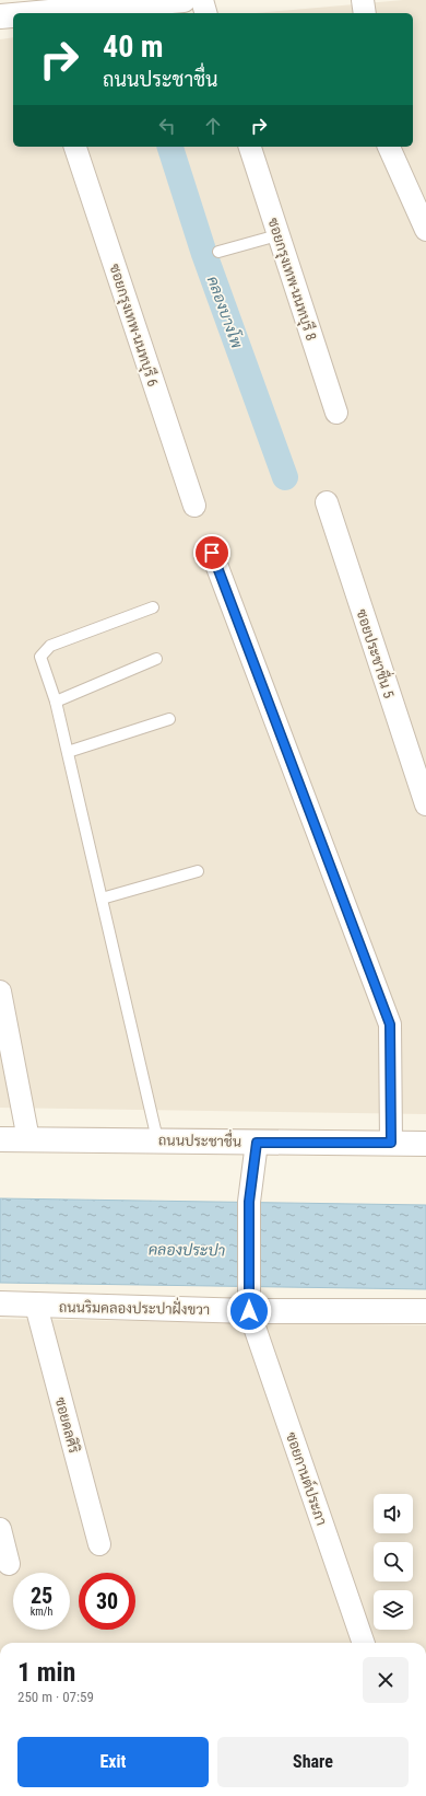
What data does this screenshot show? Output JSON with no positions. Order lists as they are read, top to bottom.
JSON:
{
  "streets": {
    "main road": ["ถนนประชาชื่น", "ถนนริมคลองประปาฝั่งขวา"],
    "street": [
      "ซอยกรุงเทพ-นนทบุรี 8",
      "ซอยกรุงเทพ-นนทบุรี 6",
      "ซอยประชาชื่น 5",
      "ซอยดลศิริ",
      "ซอยกานต์ประภา"
    ]
  },
  "crossings": [
    ["ถนนประชาชื่น", "ซอยกานต์ประภา"],
    ["ถนนริมคลองประปาฝั่งขวา", "ซอยดลศิริ"],
    ["ถนนริมคลองประปาฝั่งขวา", "ซอยกานต์ประภา"]
  ],
  "water": ["คลองบางโพ", "คลองประปา"],
  "page": {
    "turn": ["40 m", "ถนนประชาชื่น"],
    "speed": "25 km/h",
    "limit": "30",
    "heading": ["1 min", "250 m · 07:59"],
    "buttons": ["Exit", "Share"]
  }
}
